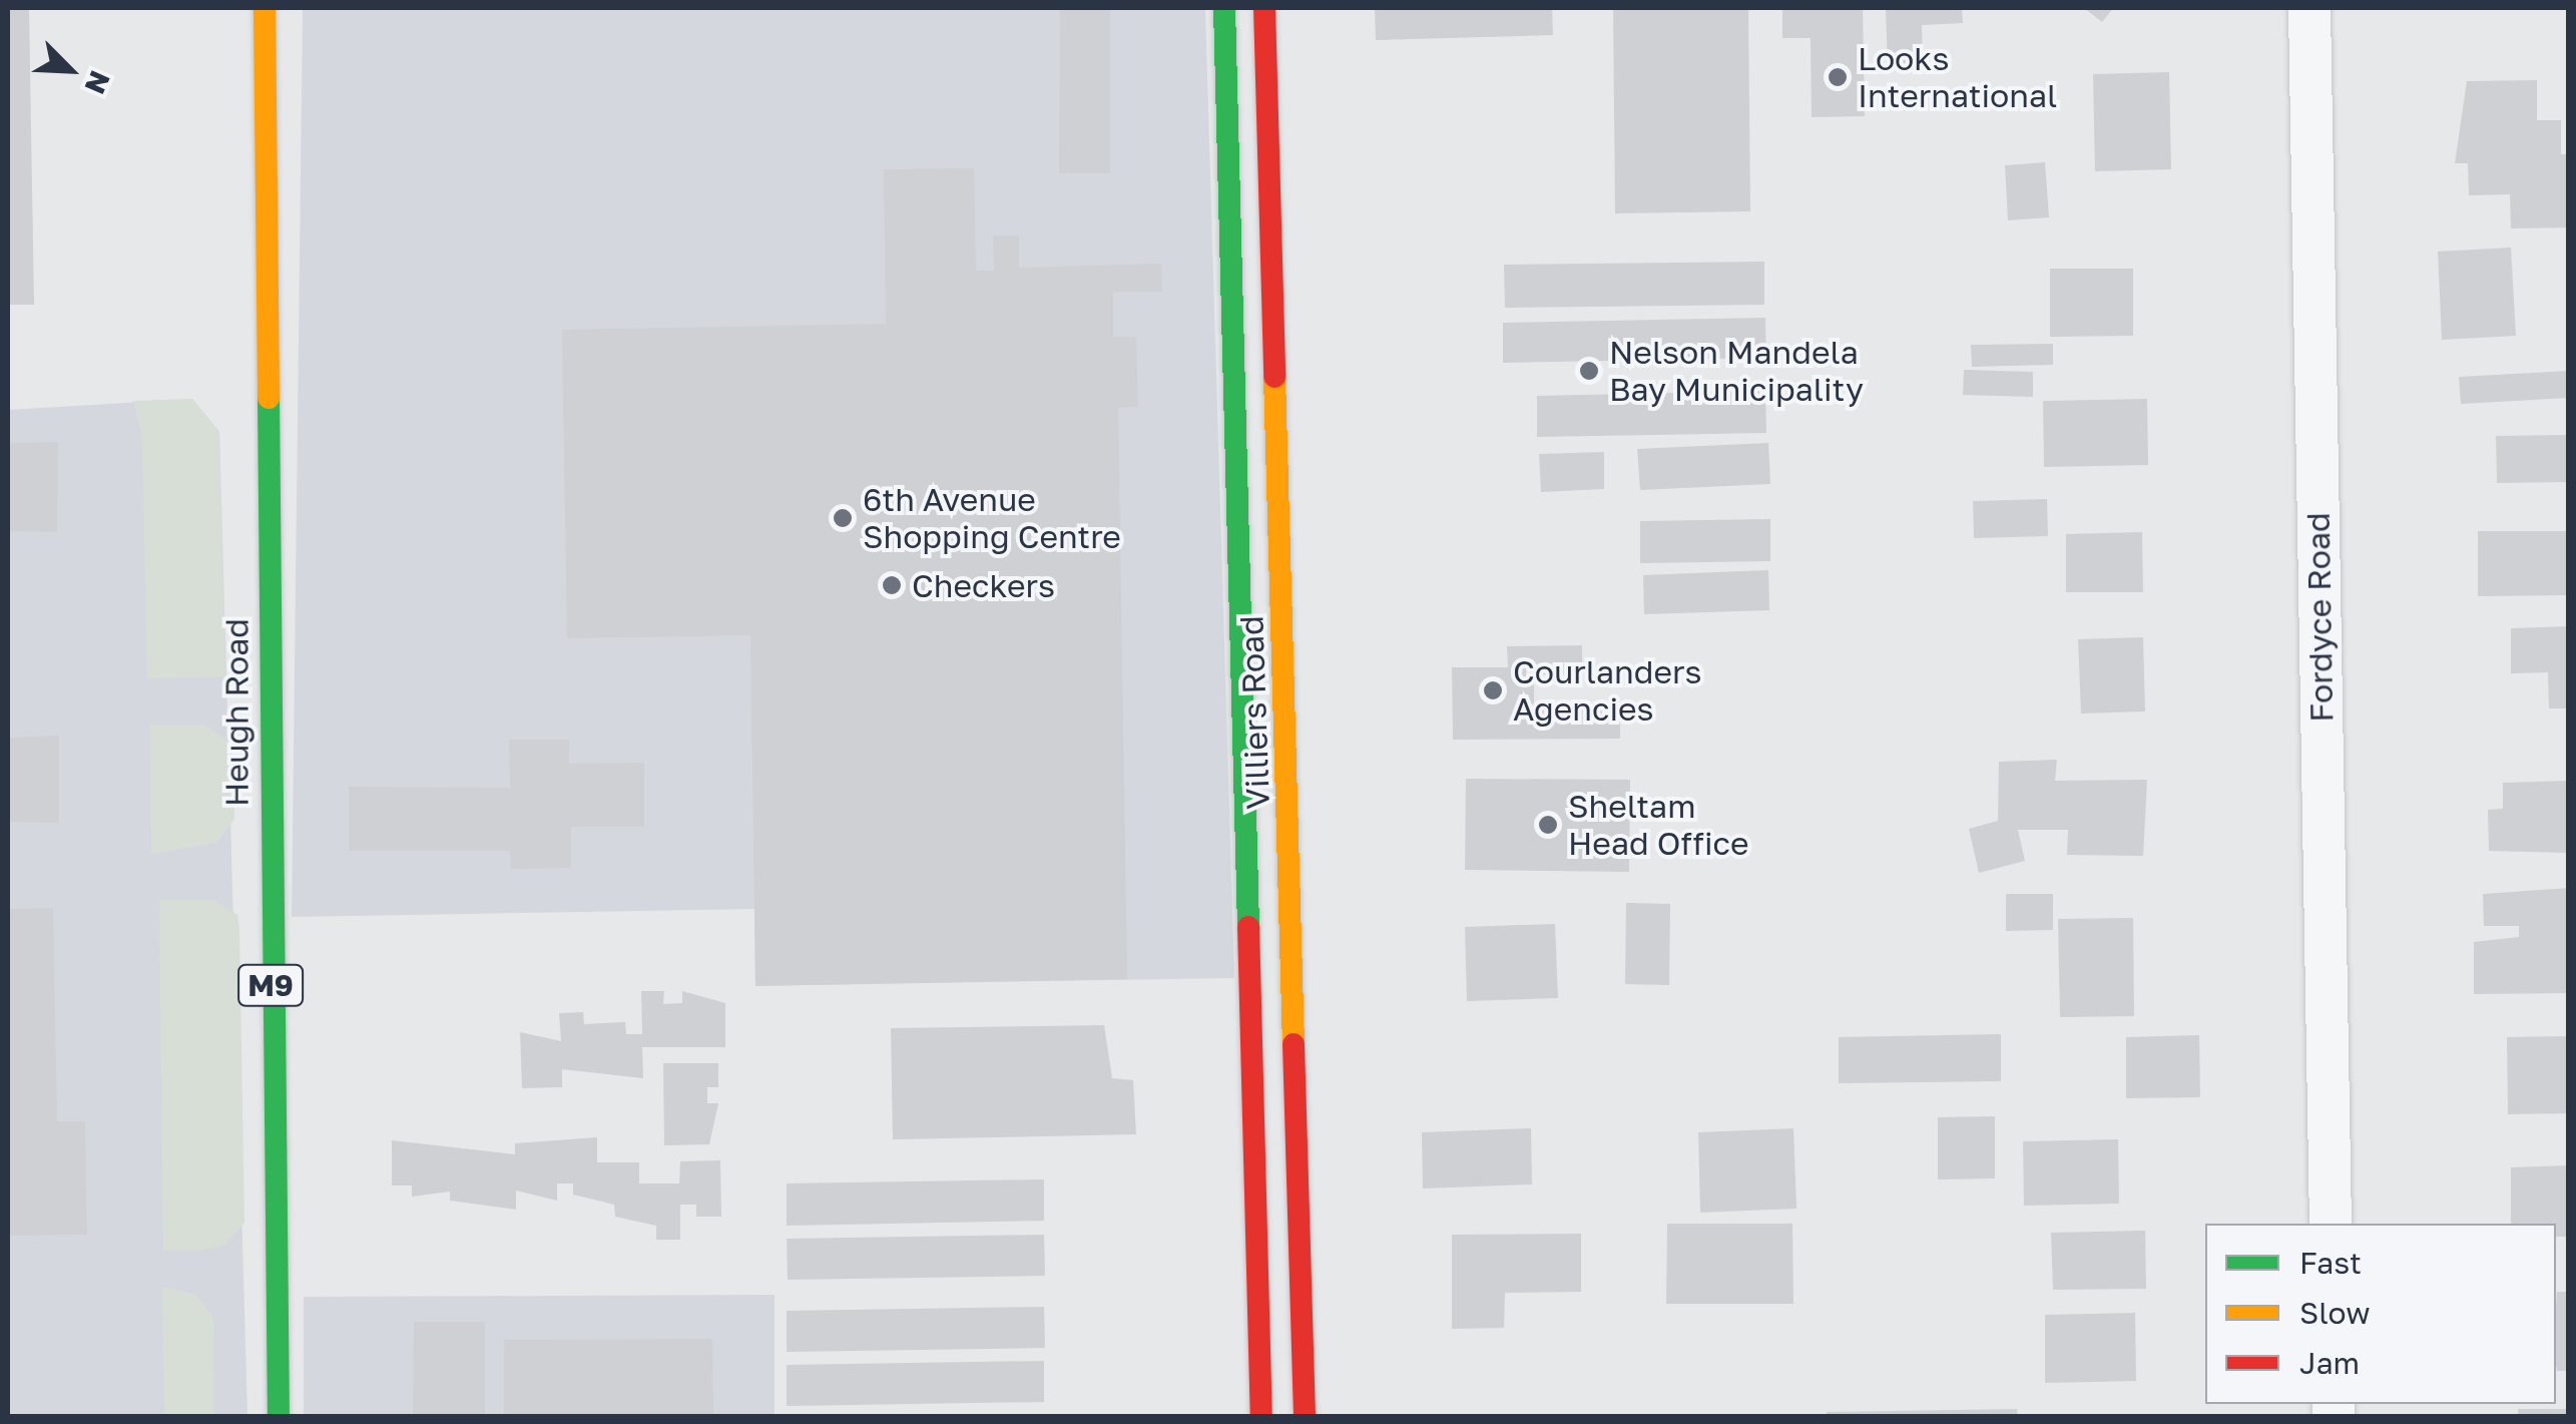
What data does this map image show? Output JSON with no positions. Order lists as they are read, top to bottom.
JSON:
{
  "streets": {
    "street": [
      "Fordyce Road",
      "Heugh Road",
      "Villiers Road",
      "M9"
    ]
  },
  "places": [
    "Looks International",
    "Nelson Mandela Bay Municipality",
    "6th Avenue Shopping Centre",
    "Checkers",
    "Courlanders Agencies",
    "Sheltam Head Office"
  ],
  "legend": ["Fast", "Slow", "Jam"],
  "north": "bottom right"
}
